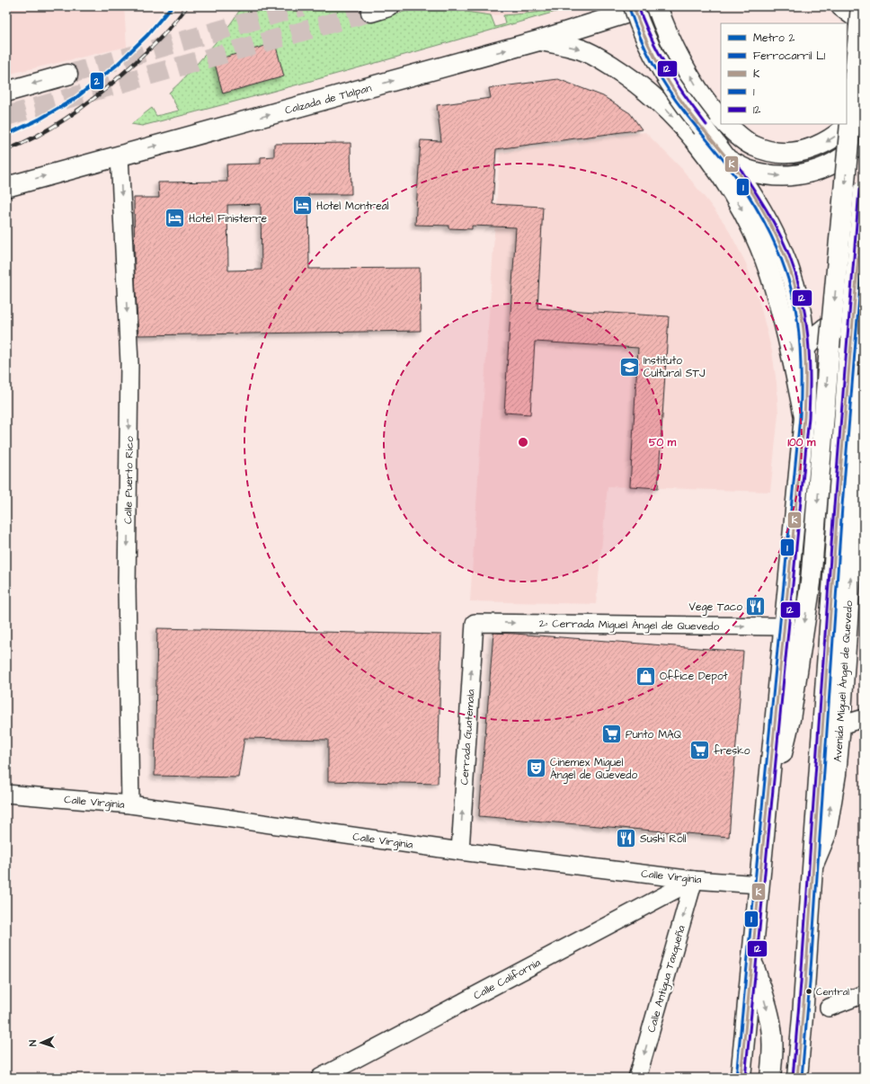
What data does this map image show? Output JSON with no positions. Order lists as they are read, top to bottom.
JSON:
{
  "streets": {
    "main road": ["Calzada de Tlalpan", "Avenida Miguel Ángel de Quevedo"],
    "street": [
      "Calle Puerto Rico",
      "2ª Cerrada Miguel Ángel de Quevedo",
      "Cerrada Guatemala",
      "Calle Virginia",
      "Calle California",
      "Calle Antigua Taxqueña"
    ]
  },
  "crossings": [
    ["Calzada de Tlalpan", "Calle Puerto Rico"],
    ["Calle Puerto Rico", "Calle Virginia"],
    ["2ª Cerrada Miguel Ángel de Quevedo", "Cerrada Guatemala"],
    ["Cerrada Guatemala", "Calle Virginia"],
    ["Calle Virginia", "Calle California"],
    ["Calle Virginia", "Calle Antigua Taxqueña"],
    ["Calle California", "Calle Antigua Taxqueña"]
  ],
  "one_way": [
    "Calzada de Tlalpan",
    "Calle Puerto Rico",
    "2ª Cerrada Miguel Ángel de Quevedo",
    "Cerrada Guatemala",
    "Calle Antigua Taxqueña"
  ],
  "places": {
    "hotel": ["Hotel Montreal", "Hotel Finisterre"],
    "school or university": ["Instituto Cultural STJ"],
    "restaurant": ["Vege Taco", "Sushi Roll"],
    "shop": ["Office Depot"],
    "supermarket": ["Punto MAQ", "fresko"],
    "theatre": ["Cinemex Miguel Ángel de Quevedo"],
    "other": ["Central"]
  },
  "lines": [
    "metro line 2",
    "rail line L1",
    "transit line K",
    "transit line 12",
    "transit line 1"
  ],
  "legend": [
    "Metro 2",
    "Ferrocarril L1",
    "K",
    "1",
    "12"
  ],
  "north": "left",
  "rings": ["50 m", "100 m"]
}
